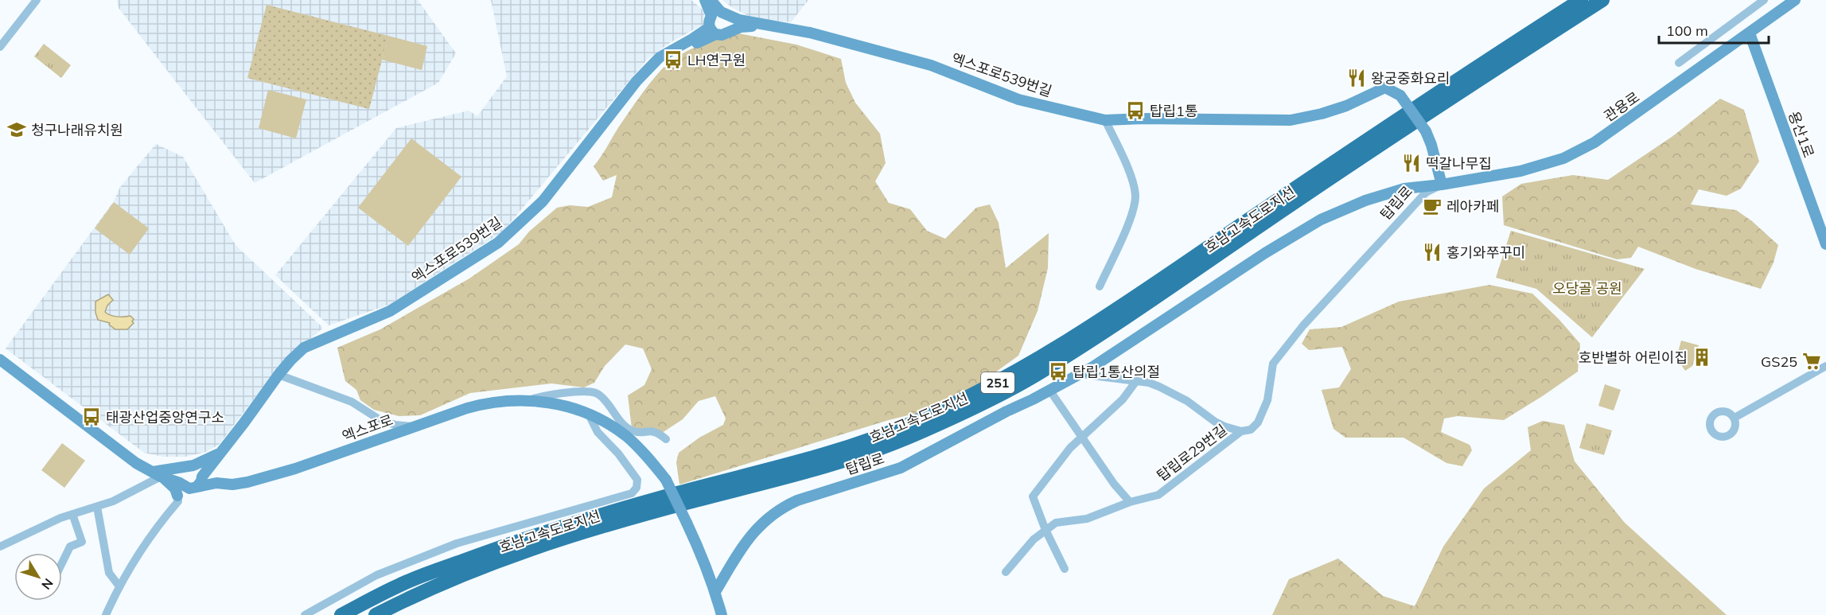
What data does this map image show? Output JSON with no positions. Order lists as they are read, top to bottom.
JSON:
{
  "streets": {
    "highway": ["호남고속도로지선", "251"],
    "main road": [
      "엑스포로539번길",
      "관용로",
      "용산1로",
      "탑립로",
      "엑스포로"
    ],
    "street": ["탑립로29번길"]
  },
  "crossings": [
    ["엑스포로539번길", "관용로"],
    ["엑스포로539번길", "탑립로"],
    ["엑스포로539번길", "엑스포로"],
    ["관용로", "용산1로"],
    ["관용로", "탑립로"],
    ["탑립로", "엑스포로"],
    ["탑립로", "탑립로29번길"]
  ],
  "parks": ["오당골 공원"],
  "places": {
    "bus stop": [
      "LH연구원",
      "탑립1통",
      "탑립1통산의절",
      "태광산업중앙연구소"
    ],
    "restaurant": ["왕궁중화요리", "떡갈나무집", "홍기와쭈꾸미"],
    "school or university": ["청구나래유치원"],
    "cafe": ["레아카페"],
    "building": ["호반별하 어린이집"],
    "supermarket": ["GS25"]
  },
  "scale_bar": "100 m",
  "north": "bottom right"
}
